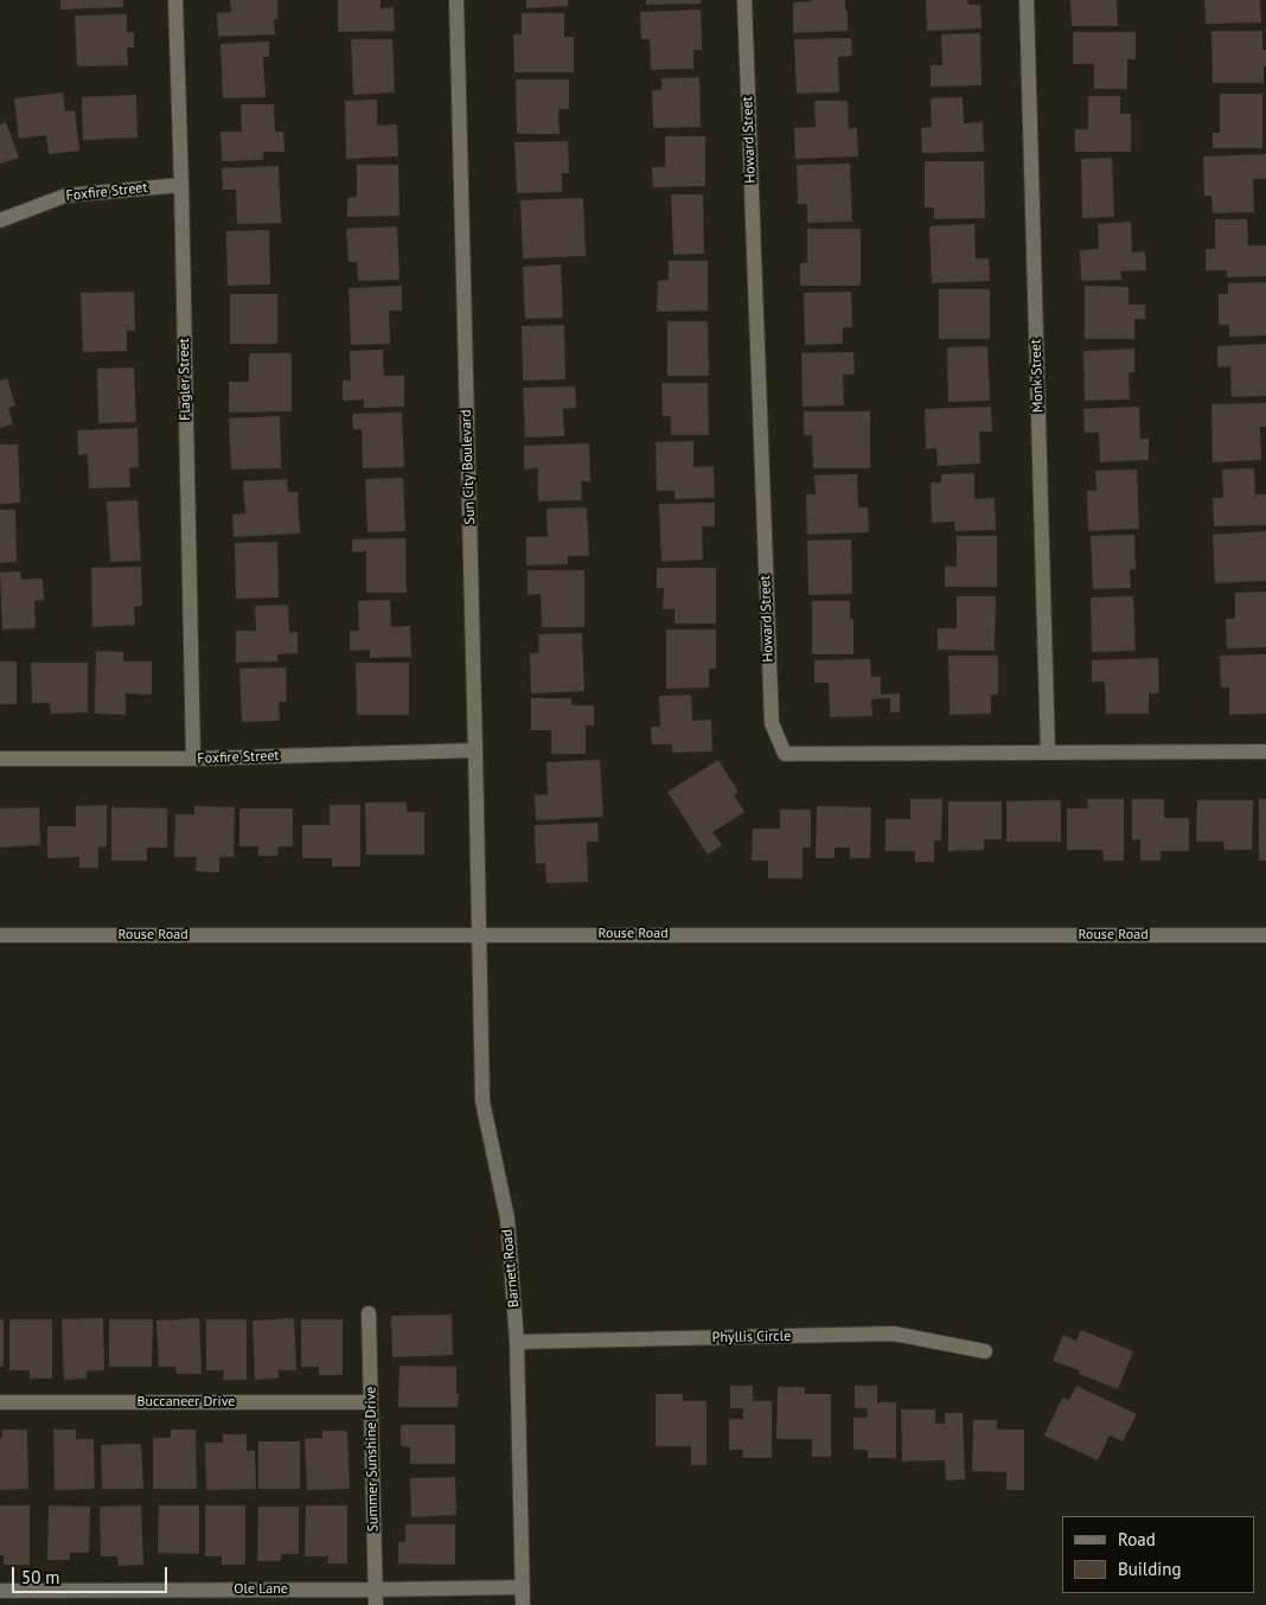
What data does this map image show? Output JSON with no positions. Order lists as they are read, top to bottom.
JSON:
{
  "streets": {
    "street": [
      "Howard Street",
      "Foxfire Street",
      "Monk Street",
      "Flagler Street",
      "Sun City Boulevard",
      "Rouse Road",
      "Barnett Road",
      "Phyllis Circle",
      "Buccaneer Drive",
      "Summer Sunshine Drive",
      "Ole Lane"
    ]
  },
  "crossings": [
    ["Howard Street", "Monk Street"],
    ["Foxfire Street", "Flagler Street"],
    ["Foxfire Street", "Sun City Boulevard"],
    ["Sun City Boulevard", "Rouse Road"],
    ["Sun City Boulevard", "Barnett Road"],
    ["Rouse Road", "Barnett Road"],
    ["Barnett Road", "Phyllis Circle"],
    ["Barnett Road", "Ole Lane"],
    ["Buccaneer Drive", "Summer Sunshine Drive"],
    ["Summer Sunshine Drive", "Ole Lane"]
  ],
  "legend": ["Road", "Building"],
  "scale_bar": "50 m"
}
